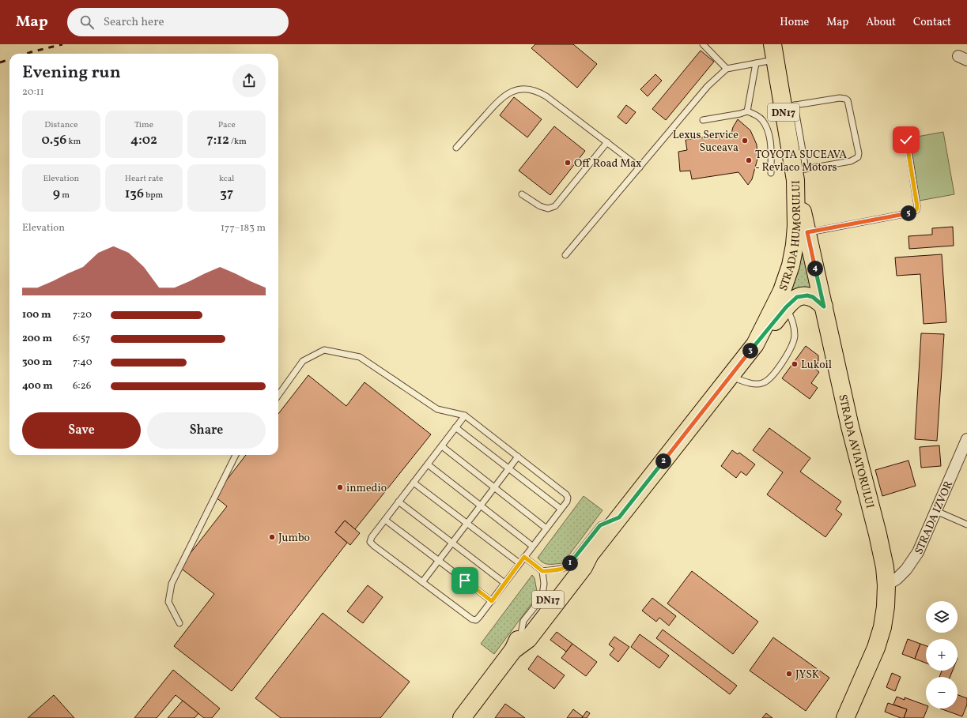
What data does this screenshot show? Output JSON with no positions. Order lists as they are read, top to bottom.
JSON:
{
  "streets": {
    "main road": ["DN17", "STRADA HUMORULUI", "STRADA AVIATORULUI"],
    "street": ["STRADA IZVOR"]
  },
  "crossings": [
    ["STRADA HUMORULUI", "STRADA AVIATORULUI"],
    ["STRADA AVIATORULUI", "STRADA IZVOR"]
  ],
  "places": [
    "Lexus Service Suceava",
    "TOYOTA SUCEAVA - Revlaco Motors",
    "Off Road Max",
    "Lukoil",
    "inmedio",
    "Jumbo",
    "JYSK"
  ],
  "page": {
    "header": "Map",
    "search": "Search here",
    "nav": [
      "Home",
      "Map",
      "About",
      "Contact"
    ],
    "heading": ["Evening run", "20:11"],
    "stats": [
      ["Distance", "0.56 km"],
      ["Time", "4:02"],
      ["Pace", "7:12 /km"],
      ["Elevation", "9 m"],
      ["Heart rate", "136 bpm"],
      ["kcal", "37"]
    ],
    "pins": [
      "5",
      "4",
      "3",
      "2",
      "1"
    ],
    "chart": ["Elevation", "177–183 m"],
    "list": [
      {
        "name": "100 m",
        "note": "7:20"
      },
      {
        "name": "200 m",
        "note": "6:57"
      },
      {
        "name": "300 m",
        "note": "7:40"
      },
      {
        "name": "400 m",
        "note": "6:26"
      }
    ],
    "buttons": ["Save", "Share"],
    "map_buttons": ["+", "−"]
  }
}
